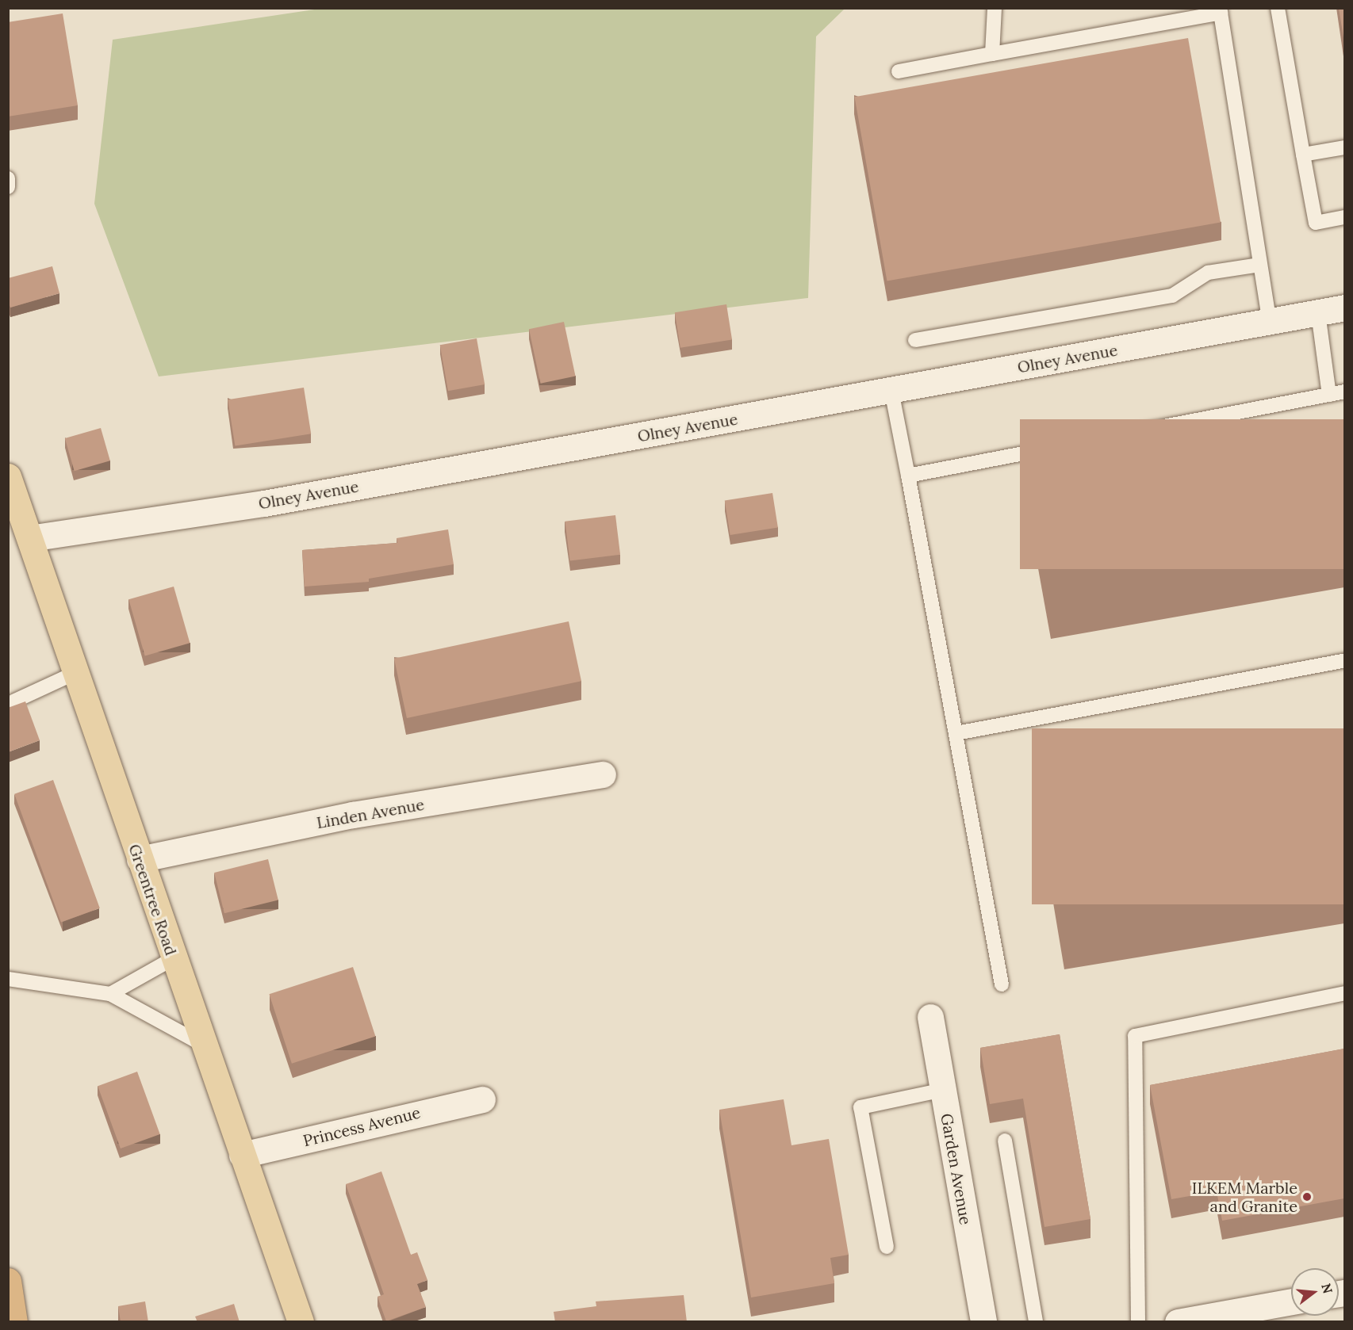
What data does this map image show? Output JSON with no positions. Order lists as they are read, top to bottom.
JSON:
{
  "streets": {
    "main road": ["Greentree Road"],
    "street": [
      "Olney Avenue",
      "Linden Avenue",
      "Princess Avenue",
      "Garden Avenue"
    ]
  },
  "crossings": [
    ["Olney Avenue", "Greentree Road"],
    ["Linden Avenue", "Greentree Road"],
    ["Greentree Road", "Princess Avenue"]
  ],
  "places": ["ILKEM Marble and Granite"],
  "north": "right"
}
